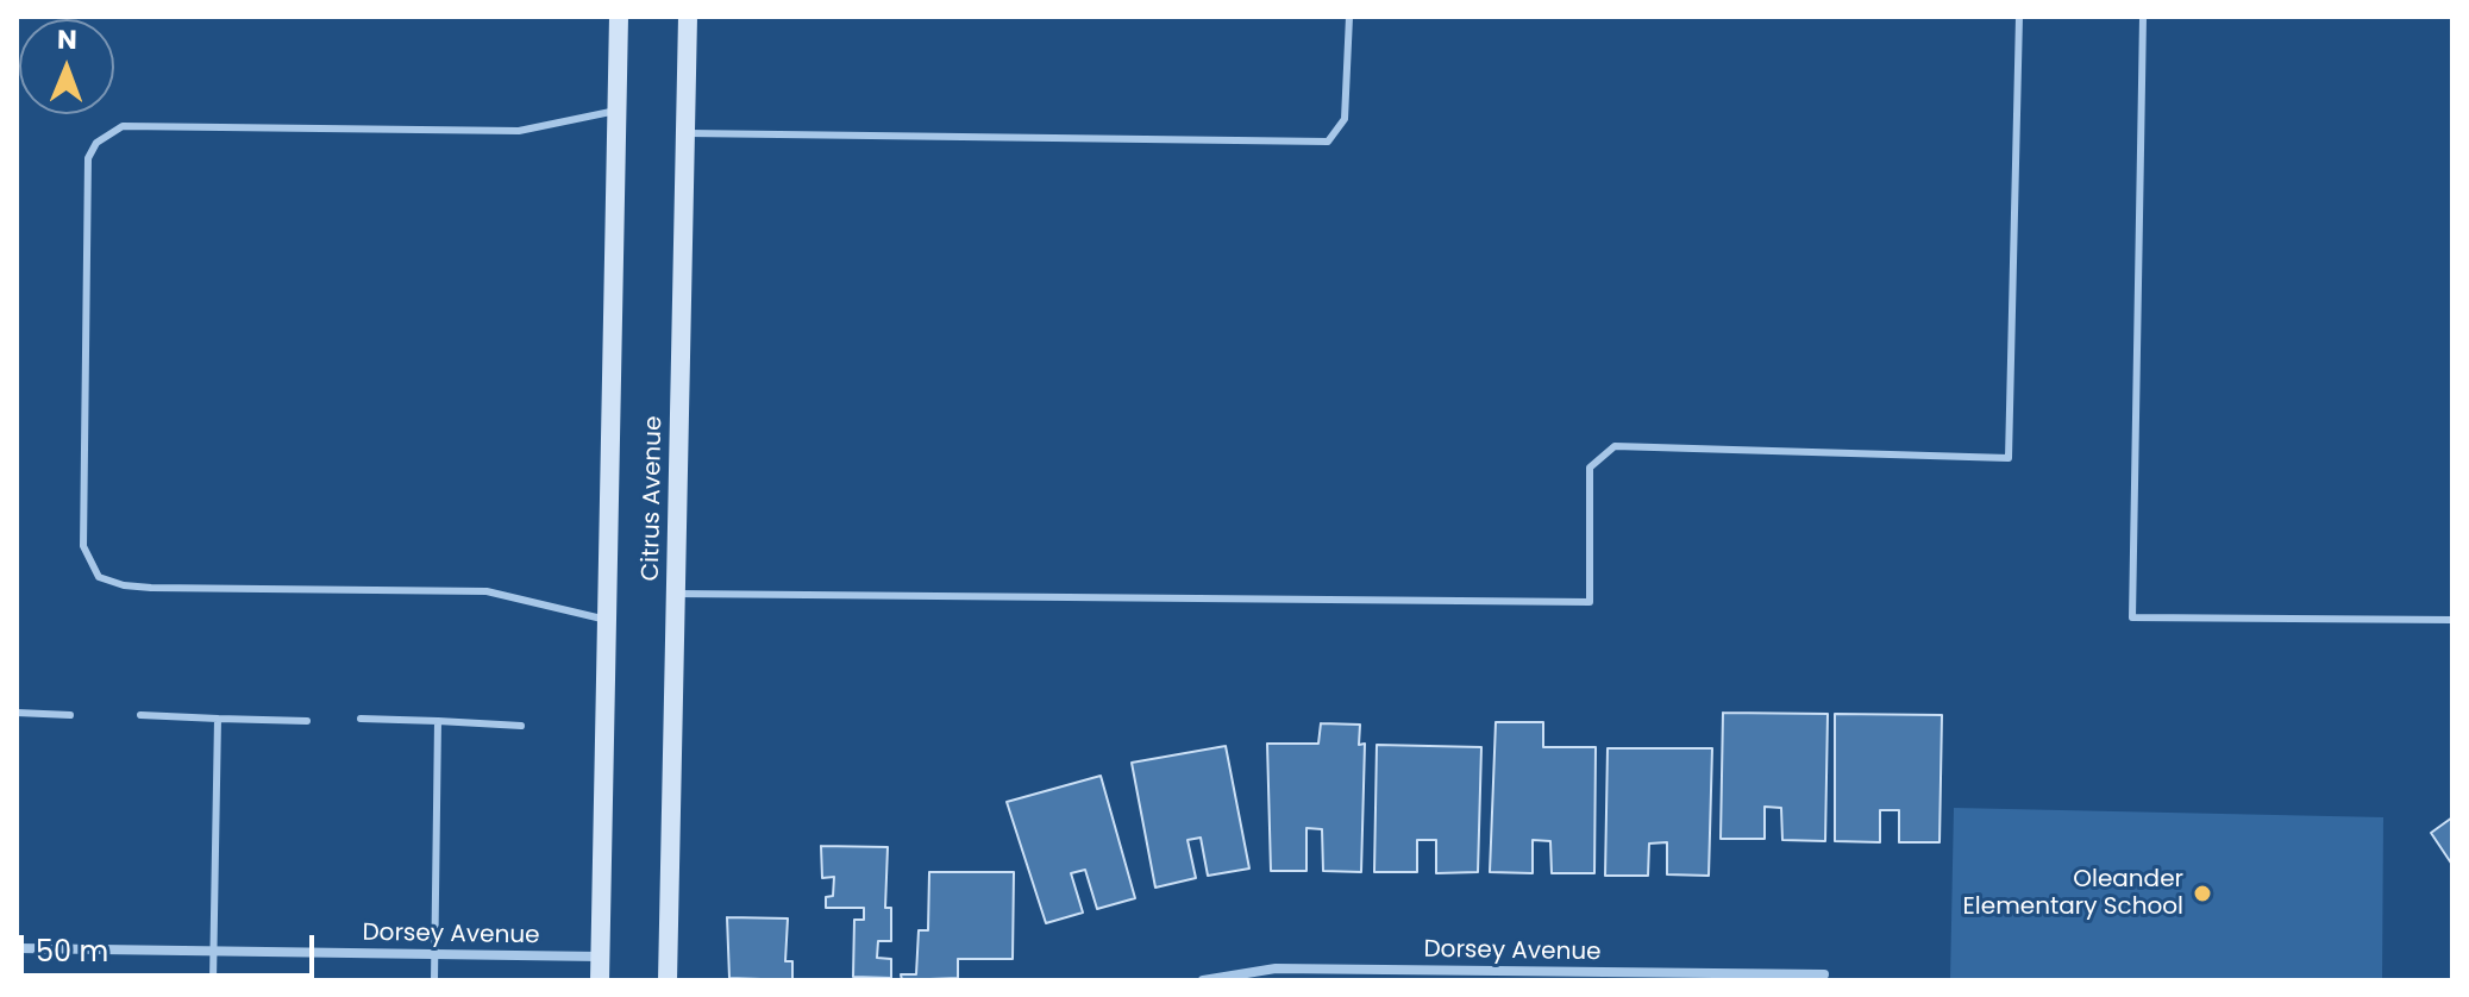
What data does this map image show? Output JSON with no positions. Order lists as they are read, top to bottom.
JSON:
{
  "streets": {
    "main road": ["Citrus Avenue"],
    "street": ["Dorsey Avenue"]
  },
  "crossings": [
    ["Citrus Avenue", "Dorsey Avenue"]
  ],
  "places": ["Oleander Elementary School"],
  "scale_bar": "50 m",
  "north": "top"
}
